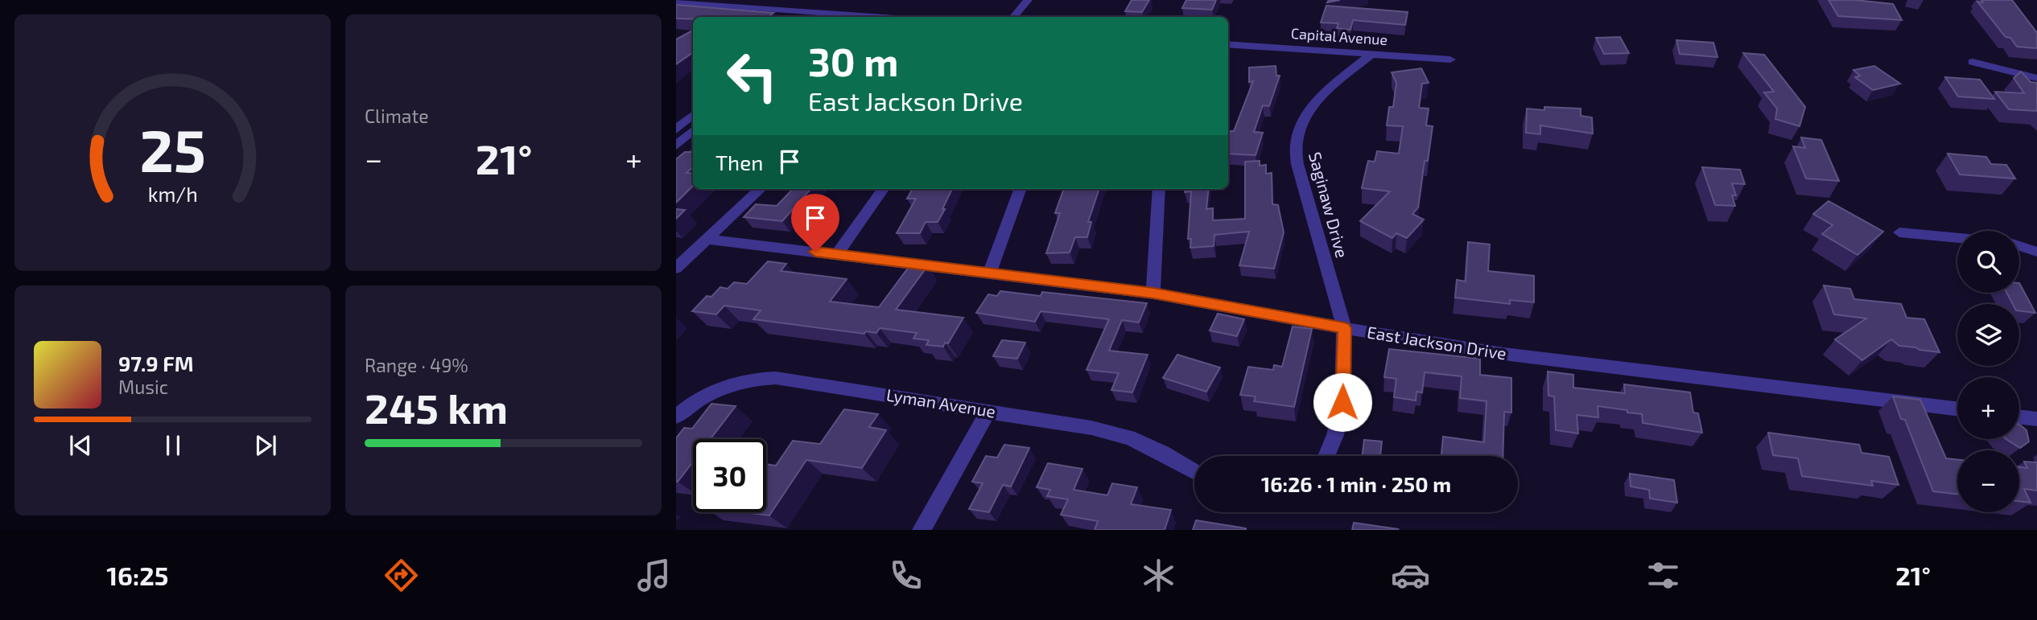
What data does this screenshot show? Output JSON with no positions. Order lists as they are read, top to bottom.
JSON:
{
  "streets": {
    "street": [
      "Capital Avenue",
      "Saginaw Drive",
      "East Jackson Drive",
      "Lyman Avenue"
    ]
  },
  "crossings": [
    ["Capital Avenue", "Saginaw Drive"],
    ["Saginaw Drive", "East Jackson Drive"]
  ],
  "page": {
    "tile": [
      "Climate",
      ["Range · 49%", "245 km"]
    ],
    "turn": ["30 m", "East Jackson Drive"],
    "heat": ["−", "21°", "+"],
    "then": "Then",
    "map_buttons": ["+", "−"],
    "song": ["97.9 FM", "Music"],
    "limit": "30",
    "trip": "16:26 · 1 min · 250 m",
    "tabs": ["16:25", "21°"],
    "gauge": ["25", "km/h"]
  }
}
